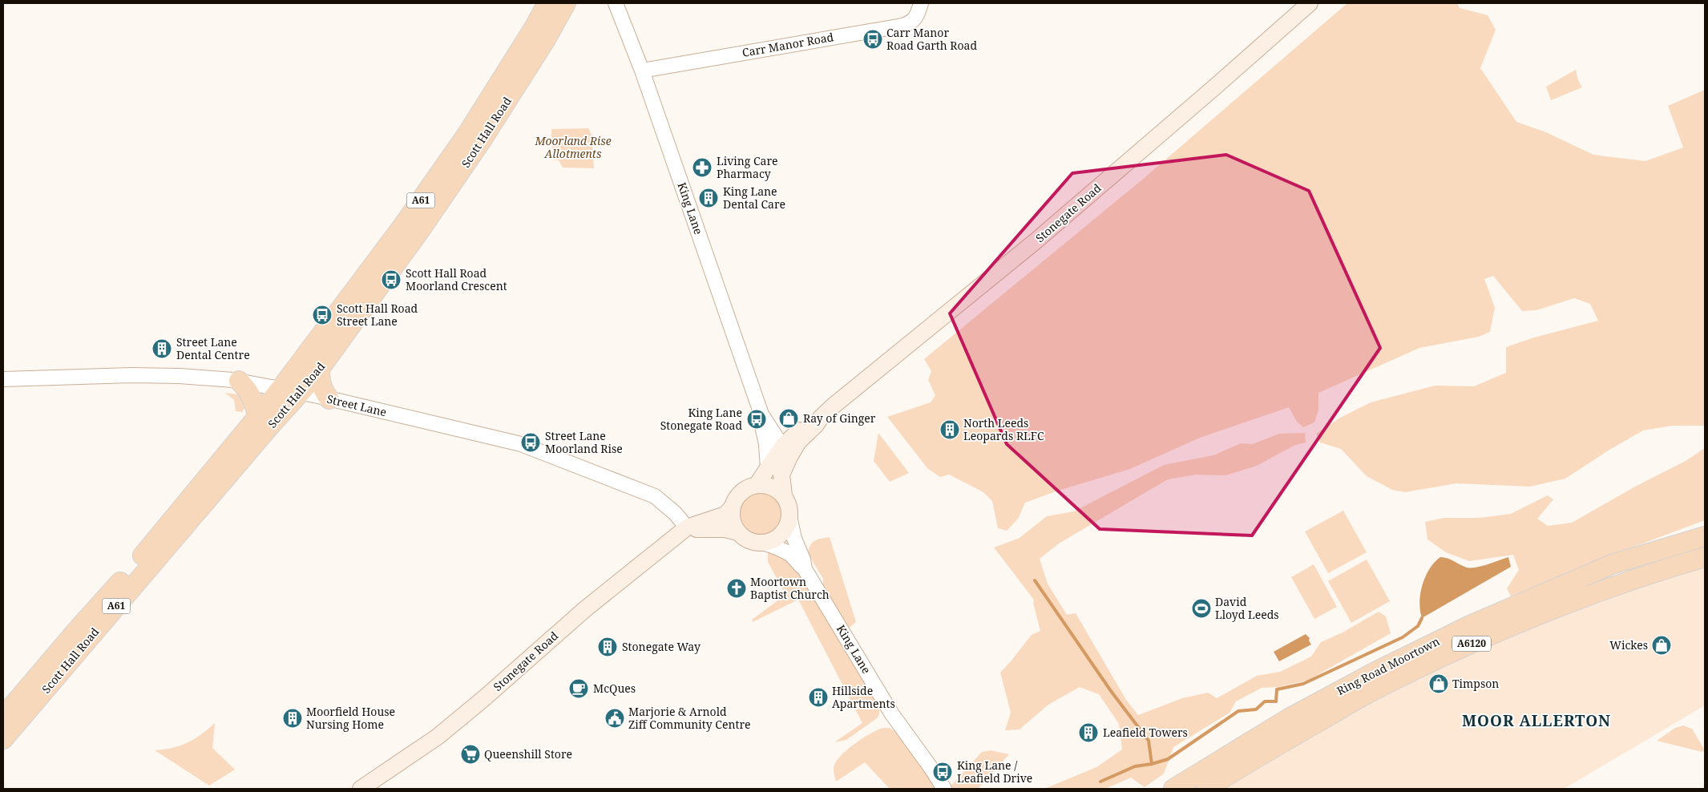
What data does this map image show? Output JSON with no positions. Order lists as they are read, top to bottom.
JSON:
{
  "streets": {
    "highway": [
      "Scott Hall Road",
      "A61",
      "A6120",
      "Ring Road Moortown"
    ],
    "main road": ["Stonegate Road"],
    "street": ["Carr Manor Road", "King Lane", "Street Lane"]
  },
  "crossings": [
    ["Carr Manor Road", "King Lane"],
    ["Scott Hall Road", "Street Lane"],
    ["King Lane", "Stonegate Road"],
    ["Stonegate Road", "Street Lane"]
  ],
  "districts": ["MOOR ALLERTON"],
  "parks": ["Moorland Rise Allotments"],
  "places": {
    "bus stop": [
      "Carr Manor Road Garth Road",
      "Scott Hall Road Moorland Crescent",
      "Scott Hall Road Street Lane",
      "King Lane Stonegate Road",
      "Street Lane Moorland Rise",
      "King Lane / Leafield Drive"
    ],
    "pharmacy": ["Living Care Pharmacy"],
    "building": [
      "King Lane Dental Care",
      "Street Lane Dental Centre",
      "North Leeds Leopards RLFC",
      "Stonegate Way",
      "Hillside Apartments",
      "Moorfield House Nursing Home",
      "Leafield Towers"
    ],
    "shop": ["Ray of Ginger", "Wickes", "Timpson"],
    "church": ["Moortown Baptist Church"],
    "sports": ["David Lloyd Leeds"],
    "cafe": ["McQues"],
    "public building": ["Marjorie & Arnold Ziff Community Centre"],
    "supermarket": ["Queenshill Store"]
  }
}
